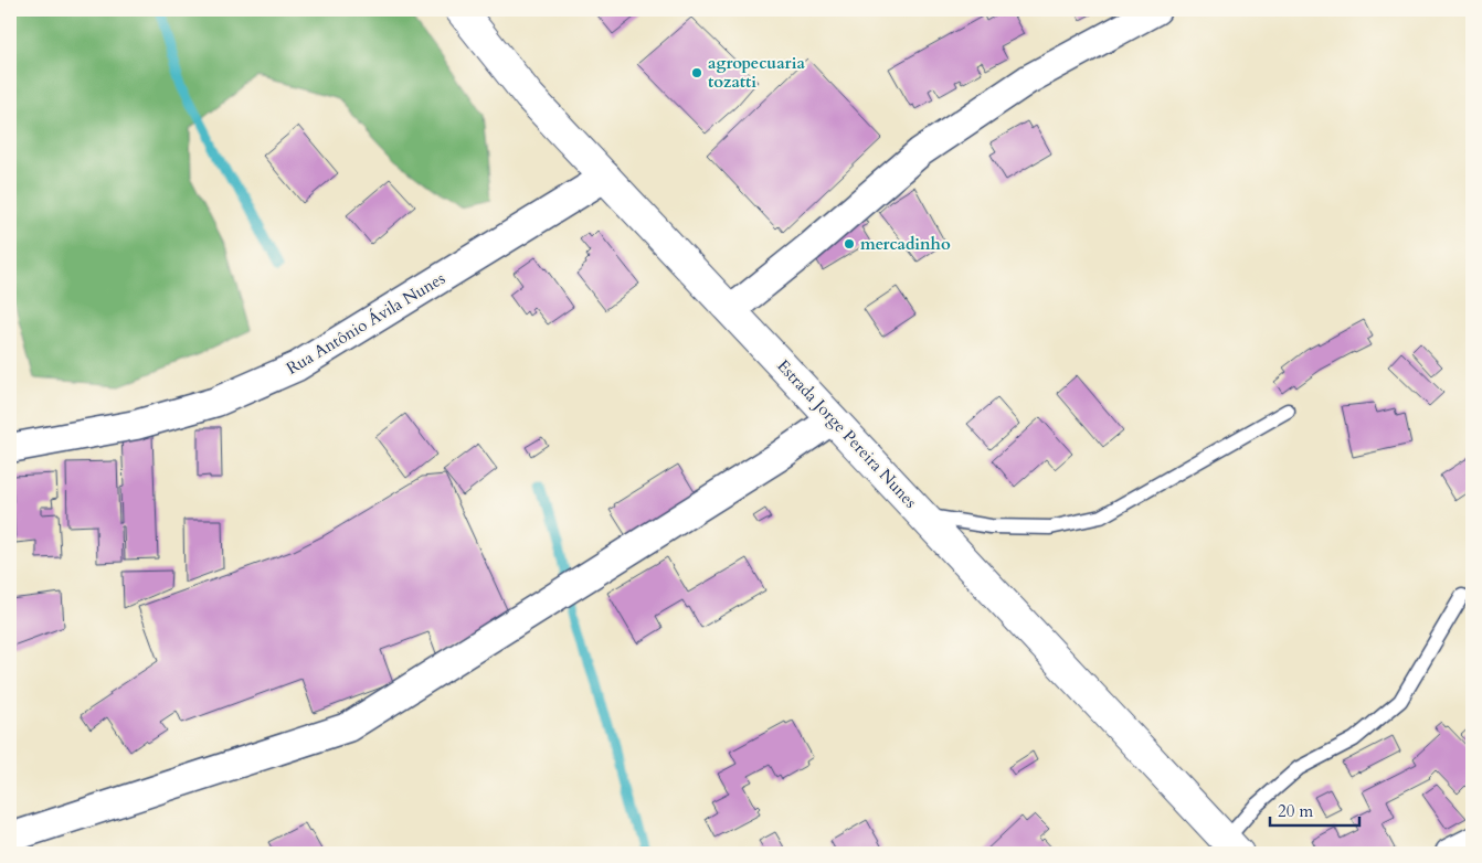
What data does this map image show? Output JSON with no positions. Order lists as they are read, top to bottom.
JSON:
{
  "streets": {
    "street": ["Rua Antônio Ávila Nunes", "Estrada Jorge Pereira Nunes"]
  },
  "crossings": [
    ["Rua Antônio Ávila Nunes", "Estrada Jorge Pereira Nunes"]
  ],
  "places": ["agropecuaria tozatti", "mercadinho"],
  "scale_bar": "20 m"
}
